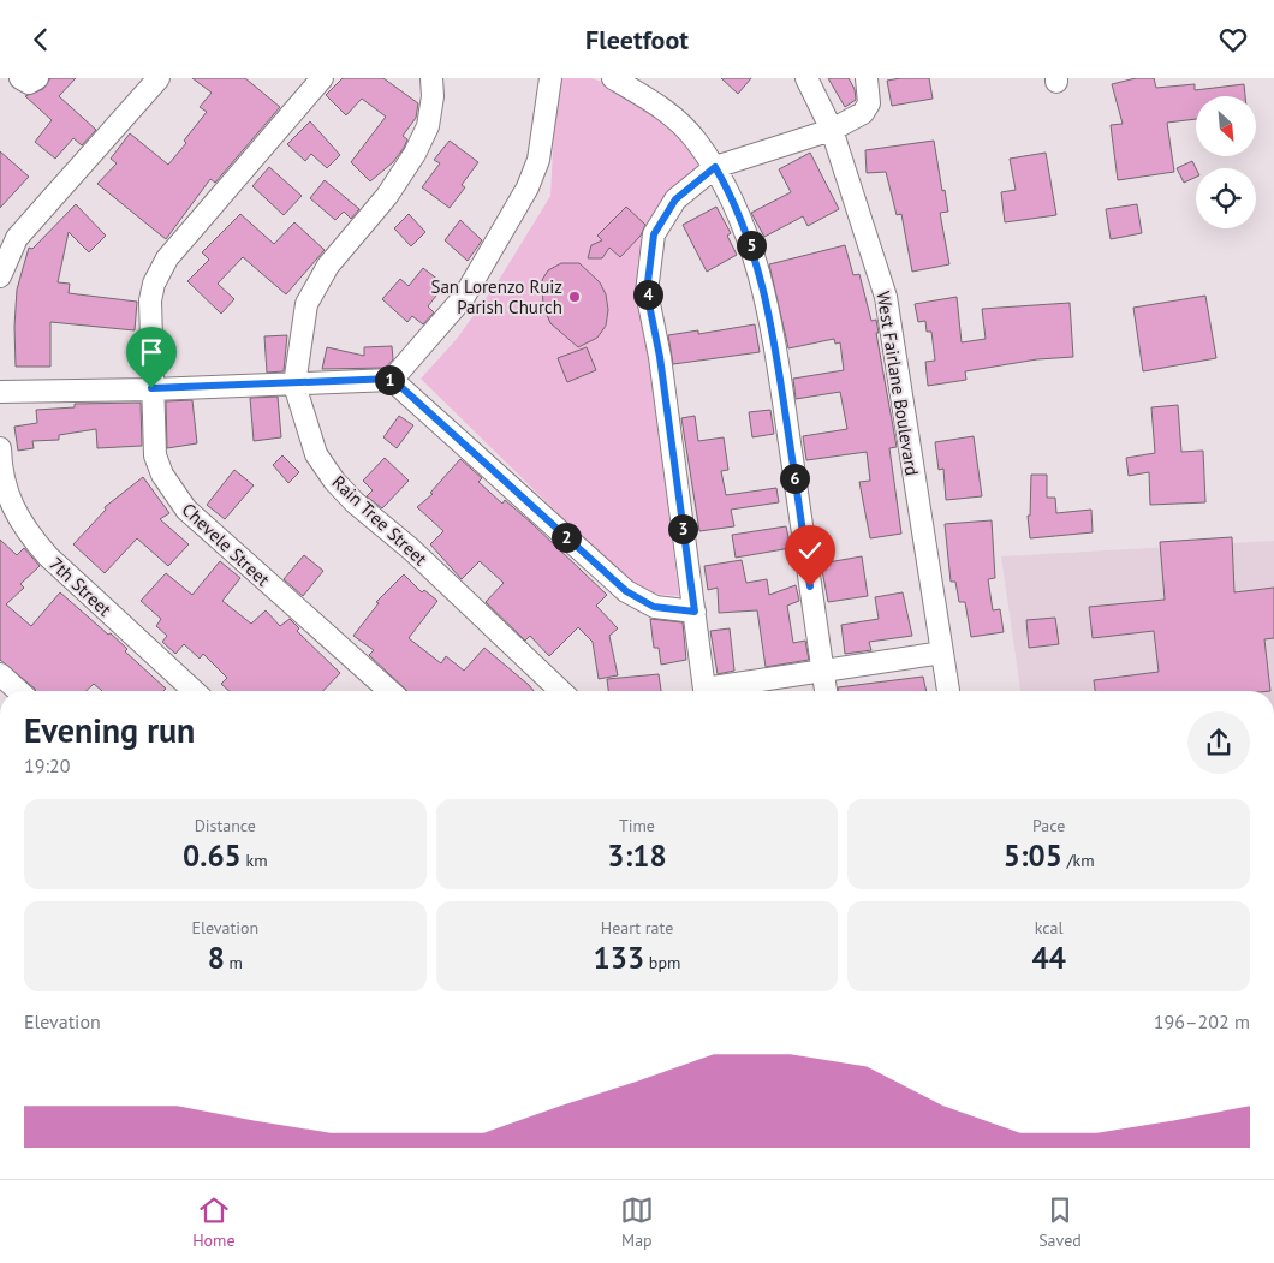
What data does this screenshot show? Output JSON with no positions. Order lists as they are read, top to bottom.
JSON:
{
  "streets": {
    "street": [
      "West Fairlane Boulevard",
      "Rain Tree Street",
      "Chevele Street",
      "7th Street"
    ]
  },
  "places": ["San Lorenzo Ruiz Parish Church"],
  "north": "bottom right",
  "page": {
    "header": "Fleetfoot",
    "pins": [
      "5",
      "4",
      "1",
      "6",
      "3",
      "2"
    ],
    "heading": ["Evening run", "19:20"],
    "stats": [
      ["Distance", "0.65 km"],
      ["Time", "3:18"],
      ["Pace", "5:05 /km"],
      ["Elevation", "8 m"],
      ["Heart rate", "133 bpm"],
      ["kcal", "44"]
    ],
    "chart": ["Elevation", "196–202 m"],
    "tabs": ["Home", "Map", "Saved"]
  }
}
